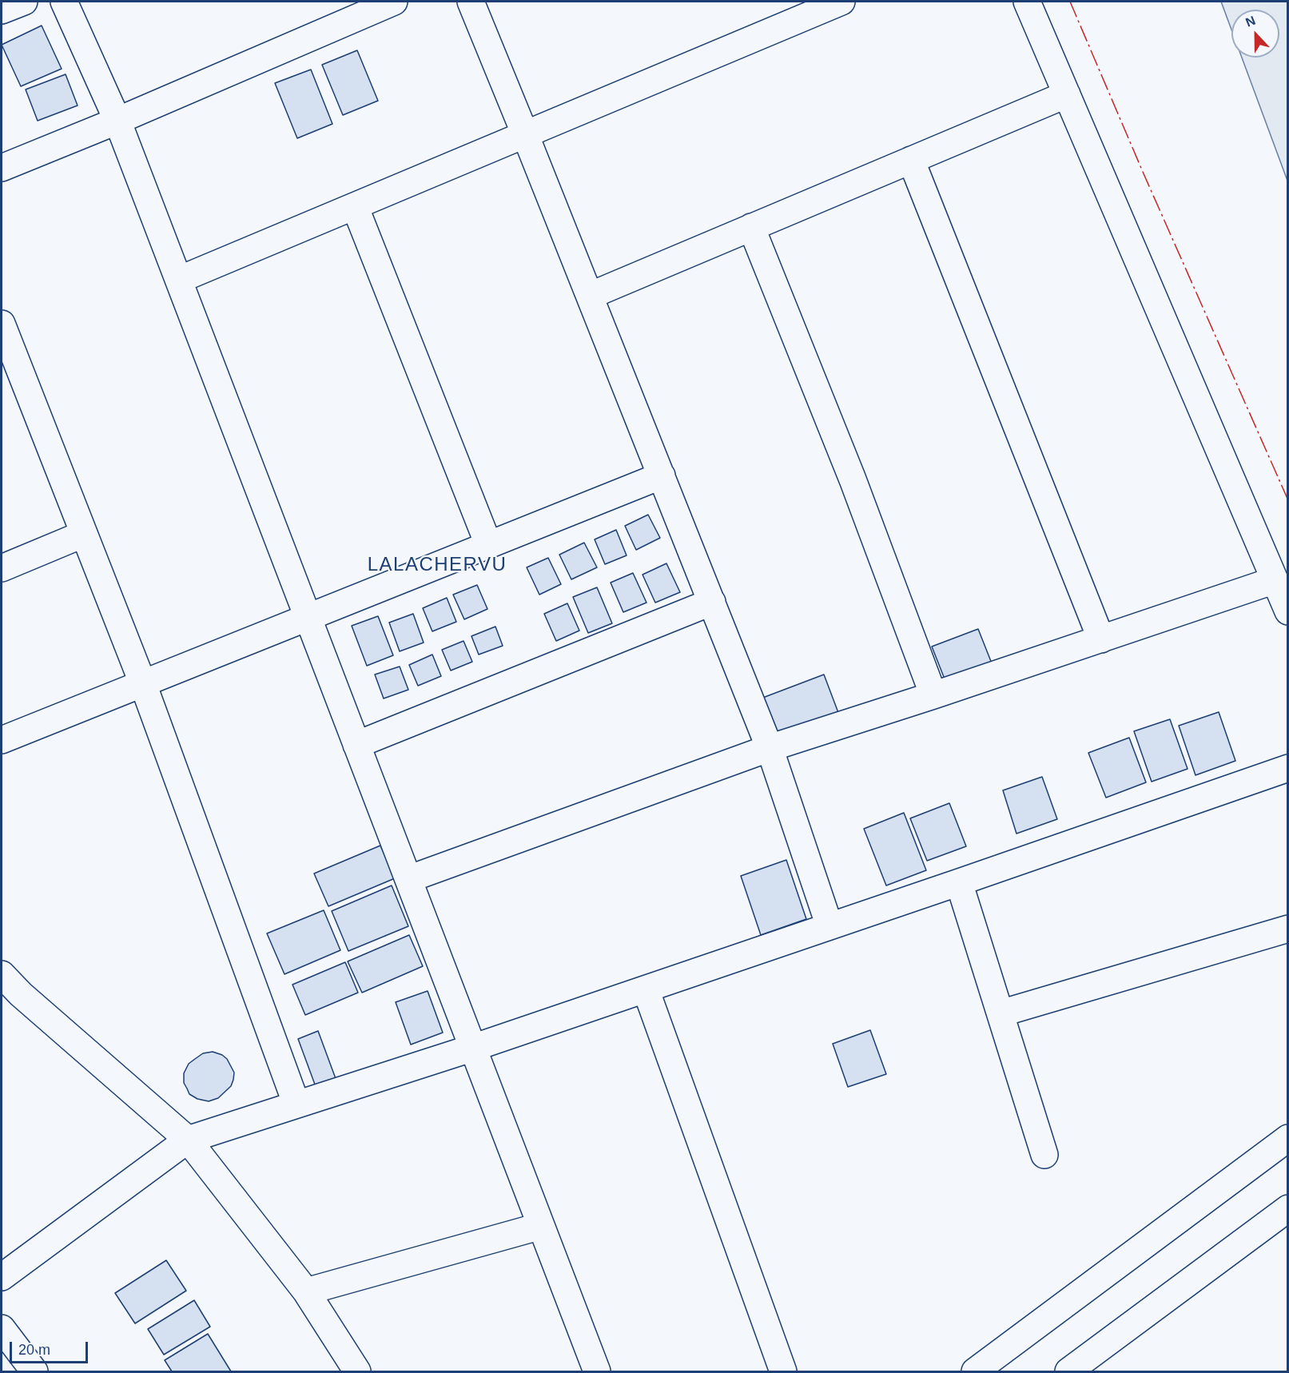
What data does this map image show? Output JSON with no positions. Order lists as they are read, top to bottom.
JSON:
{
  "districts": ["LALACHERVU"],
  "scale_bar": "20 m",
  "north": "top"
}
